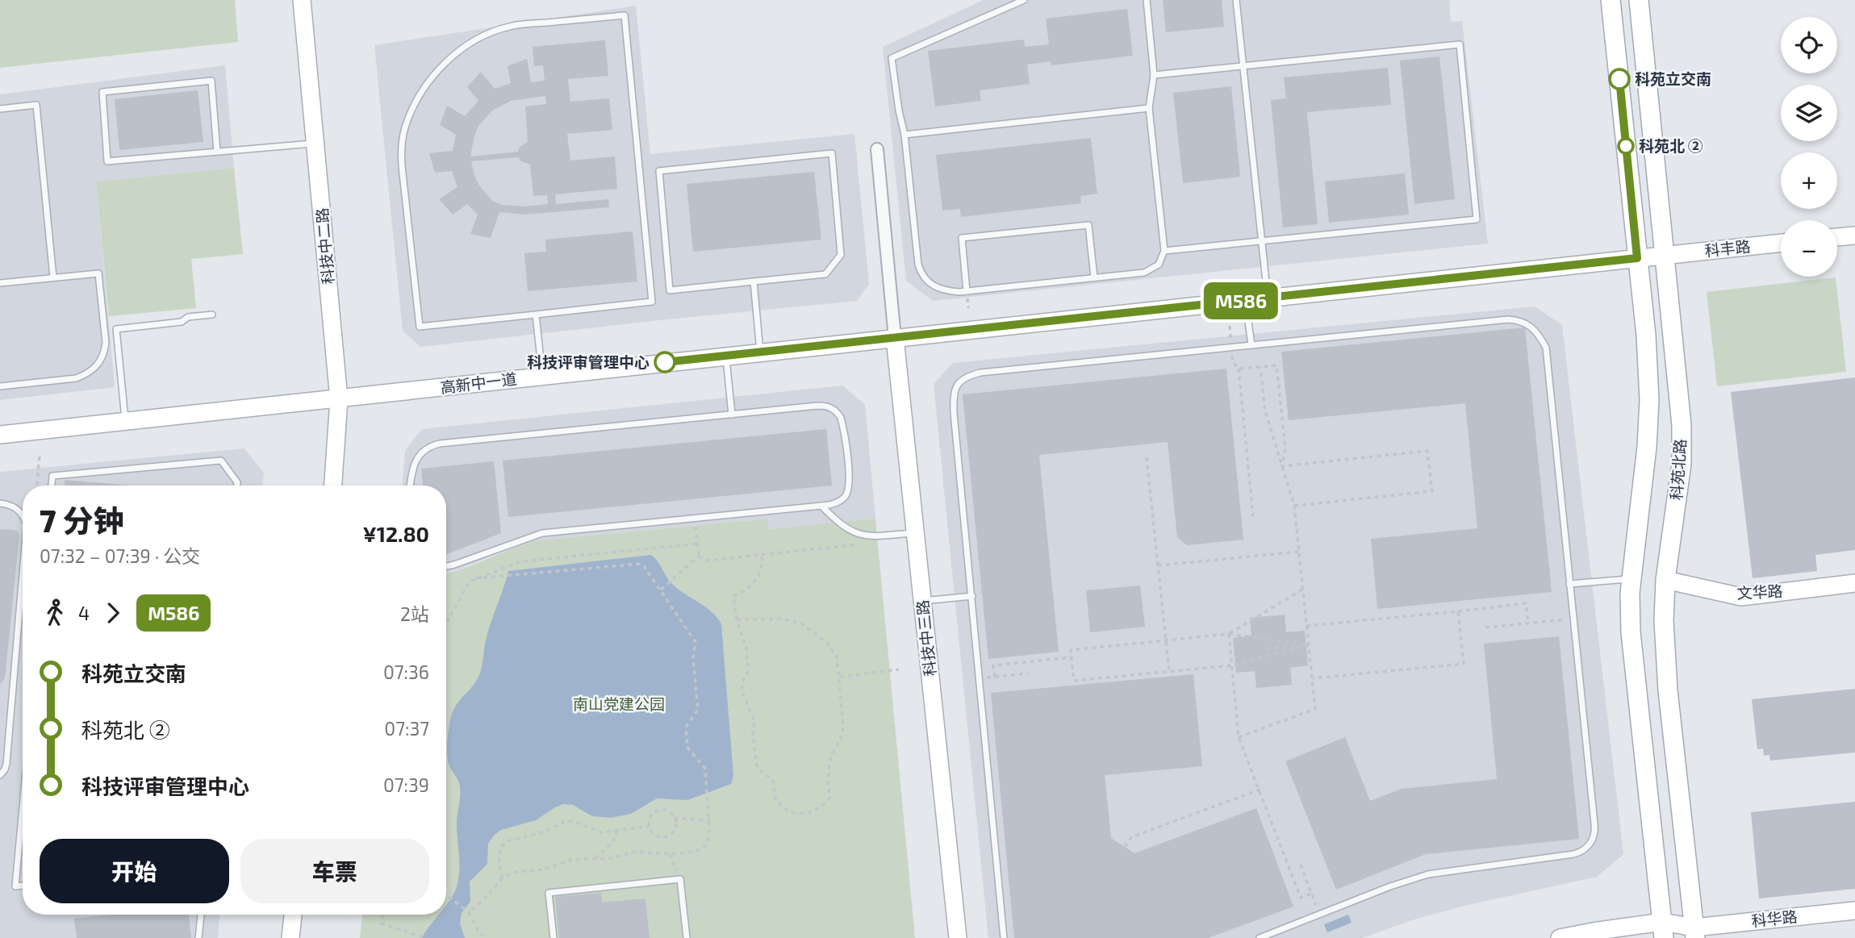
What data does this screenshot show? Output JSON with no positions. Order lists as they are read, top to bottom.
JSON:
{
  "streets": {
    "main road": ["科苑北路"],
    "street": [
      "科技中二路",
      "科丰路",
      "高新中一道",
      "文华路",
      "科技中三路",
      "科华路"
    ]
  },
  "crossings": [
    ["科技中二路", "高新中一道"],
    ["科丰路", "高新中一道"],
    ["科丰路", "科苑北路"],
    ["高新中一道", "科苑北路"],
    ["高新中一道", "科技中三路"],
    ["科苑北路", "文华路"],
    ["科苑北路", "科华路"]
  ],
  "parks": ["南山党建公园"],
  "places": ["科苑立交南", "科苑北 ②", "科技评审管理中心"],
  "lines": ["bus line M586"],
  "page": {
    "on_map": "M586",
    "map_buttons": ["+", "−"],
    "heading": ["7 分钟", "07:32 – 07:39 · 公交", "¥12.80"],
    "legs": ["4", "M586", "2站"],
    "list": [
      {
        "name": "科苑立交南",
        "value": "07:36"
      },
      {
        "name": "科苑北 ②",
        "value": "07:37"
      },
      {
        "name": "科技评审管理中心",
        "value": "07:39"
      }
    ],
    "buttons": ["开始", "车票"]
  }
}
